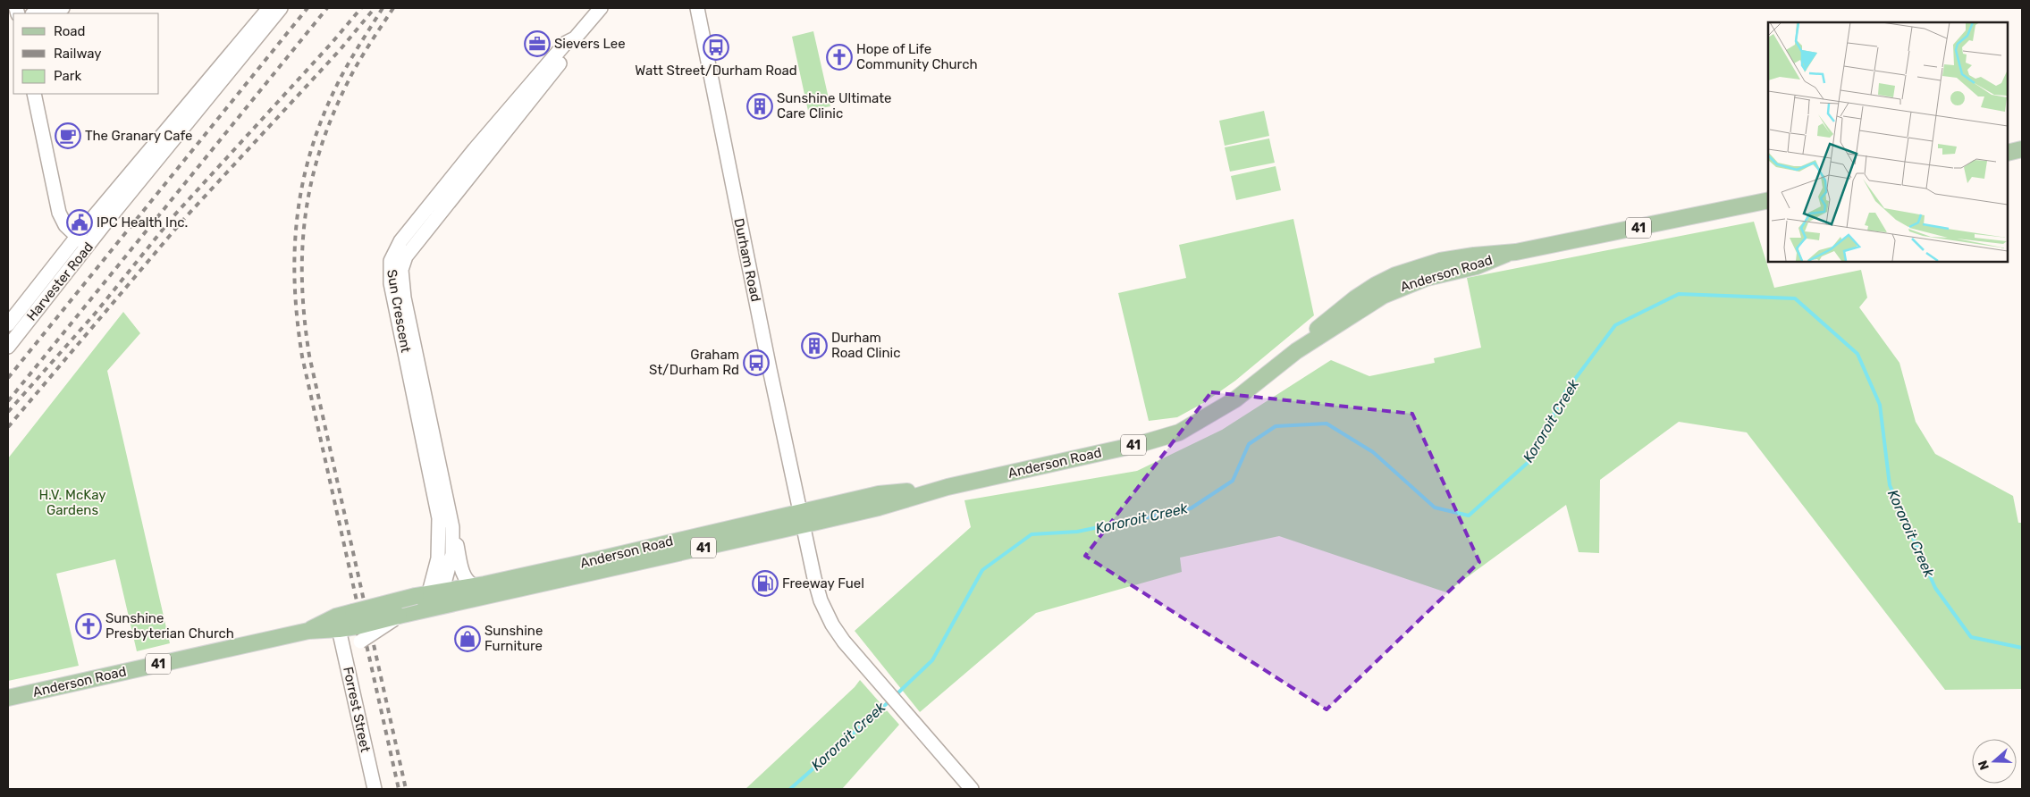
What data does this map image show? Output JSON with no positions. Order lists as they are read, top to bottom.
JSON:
{
  "streets": {
    "main road": ["41", "Anderson Road"],
    "street": [
      "Durham Road",
      "Harvester Road",
      "Sun Crescent",
      "Forrest Street"
    ]
  },
  "crossings": [
    ["Durham Road", "Anderson Road"],
    ["Anderson Road", "Sun Crescent"],
    ["Anderson Road", "Forrest Street"]
  ],
  "water": ["Kororoit Creek"],
  "parks": ["H.V. McKay Gardens"],
  "places": {
    "office": ["Sievers Lee"],
    "bus stop": ["Watt Street/Durham Road", "Graham St/Durham Rd"],
    "church": ["Hope of Life Community Church", "Sunshine Presbyterian Church"],
    "building": ["Sunshine Ultimate Care Clinic", "Durham Road Clinic"],
    "cafe": ["The Granary Cafe"],
    "public building": ["IPC Health Inc."],
    "fuel station": ["Freeway Fuel"],
    "shop": ["Sunshine Furniture"]
  },
  "legend": ["Road", "Railway", "Park"],
  "north": "left"
}
